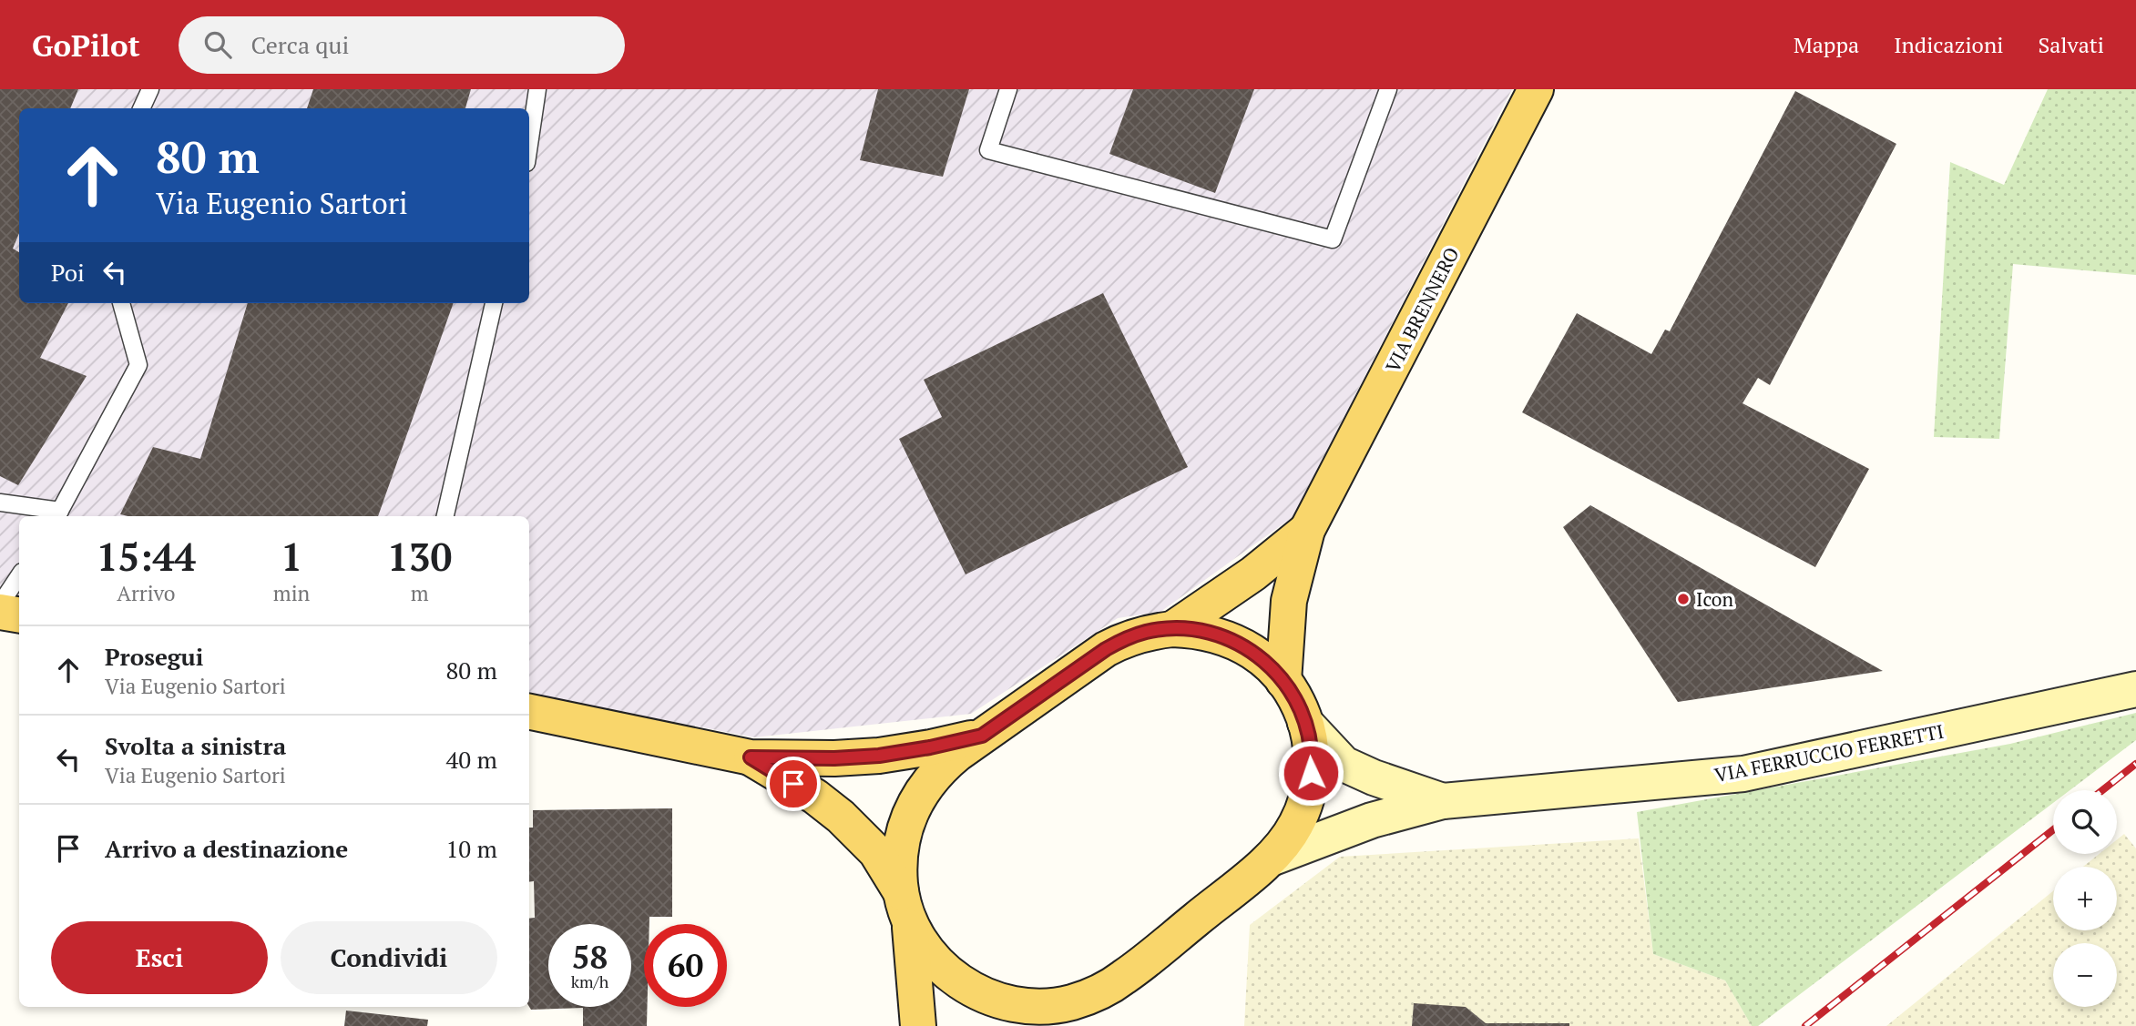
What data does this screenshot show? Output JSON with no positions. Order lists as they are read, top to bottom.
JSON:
{
  "streets": {
    "main road": ["VIA BRENNERO", "VIA FERRUCCIO FERRETTI"]
  },
  "places": ["Icon"],
  "page": {
    "header": "GoPilot",
    "search": "Cerca qui",
    "nav": ["Mappa", "Indicazioni", "Salvati"],
    "turn": ["80 m", "Via Eugenio Sartori"],
    "then": "Poi",
    "eta": [
      "15:44",
      "Arrivo",
      "1",
      "min",
      "130",
      "m"
    ],
    "list": [
      {
        "name": "Prosegui",
        "note": "Via Eugenio Sartori",
        "value": "80 m"
      },
      {
        "name": "Svolta a sinistra",
        "note": "Via Eugenio Sartori",
        "value": "40 m"
      },
      {
        "name": "Arrivo a destinazione",
        "value": "10 m"
      }
    ],
    "map_buttons": ["+", "−"],
    "buttons": ["Esci", "Condividi"],
    "speed": "58 km/h",
    "limit": "60"
  }
}
